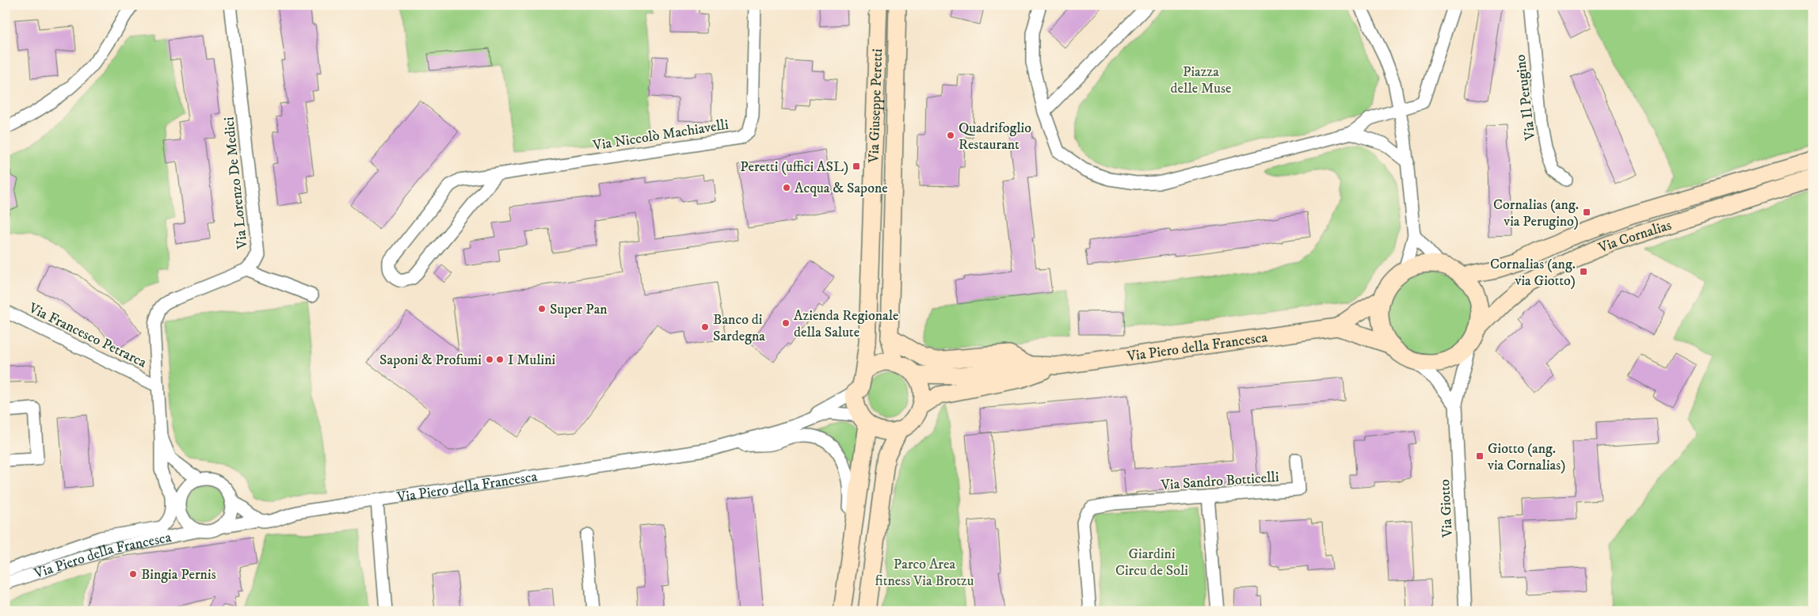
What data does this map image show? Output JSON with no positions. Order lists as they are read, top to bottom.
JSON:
{
  "streets": {
    "street": [
      "Via Il Perugino",
      "Via Giuseppe Peretti",
      "Via Niccolò Machiavelli",
      "Via Lorenzo De Medici",
      "Via Cornalias",
      "Via Francesco Petrarca",
      "Via Piero della Francesca",
      "Via Sandro Botticelli",
      "Via Giotto"
    ]
  },
  "crossings": [
    ["Via Giuseppe Peretti", "Via Piero della Francesca"],
    ["Via Cornalias", "Via Piero della Francesca"],
    ["Via Cornalias", "Via Giotto"],
    ["Via Piero della Francesca", "Via Giotto"]
  ],
  "parks": ["Piazza delle Muse", "Giardini Circu de Soli", "Parco Area fitness Via Brotzu"],
  "places": {
    "other": [
      "Quadrifoglio Restaurant",
      "Acqua & Sapone",
      "Super Pan",
      "Azienda Regionale della Salute",
      "Banco di Sardegna",
      "Saponi & Profumi",
      "I Mulini",
      "Bingia Pernis"
    ],
    "transit": [
      "Peretti (uffici ASL)",
      "Cornalias (ang. via Perugino)",
      "Cornalias (ang. via Giotto)",
      "Giotto (ang. via Cornalias)"
    ]
  }
}
